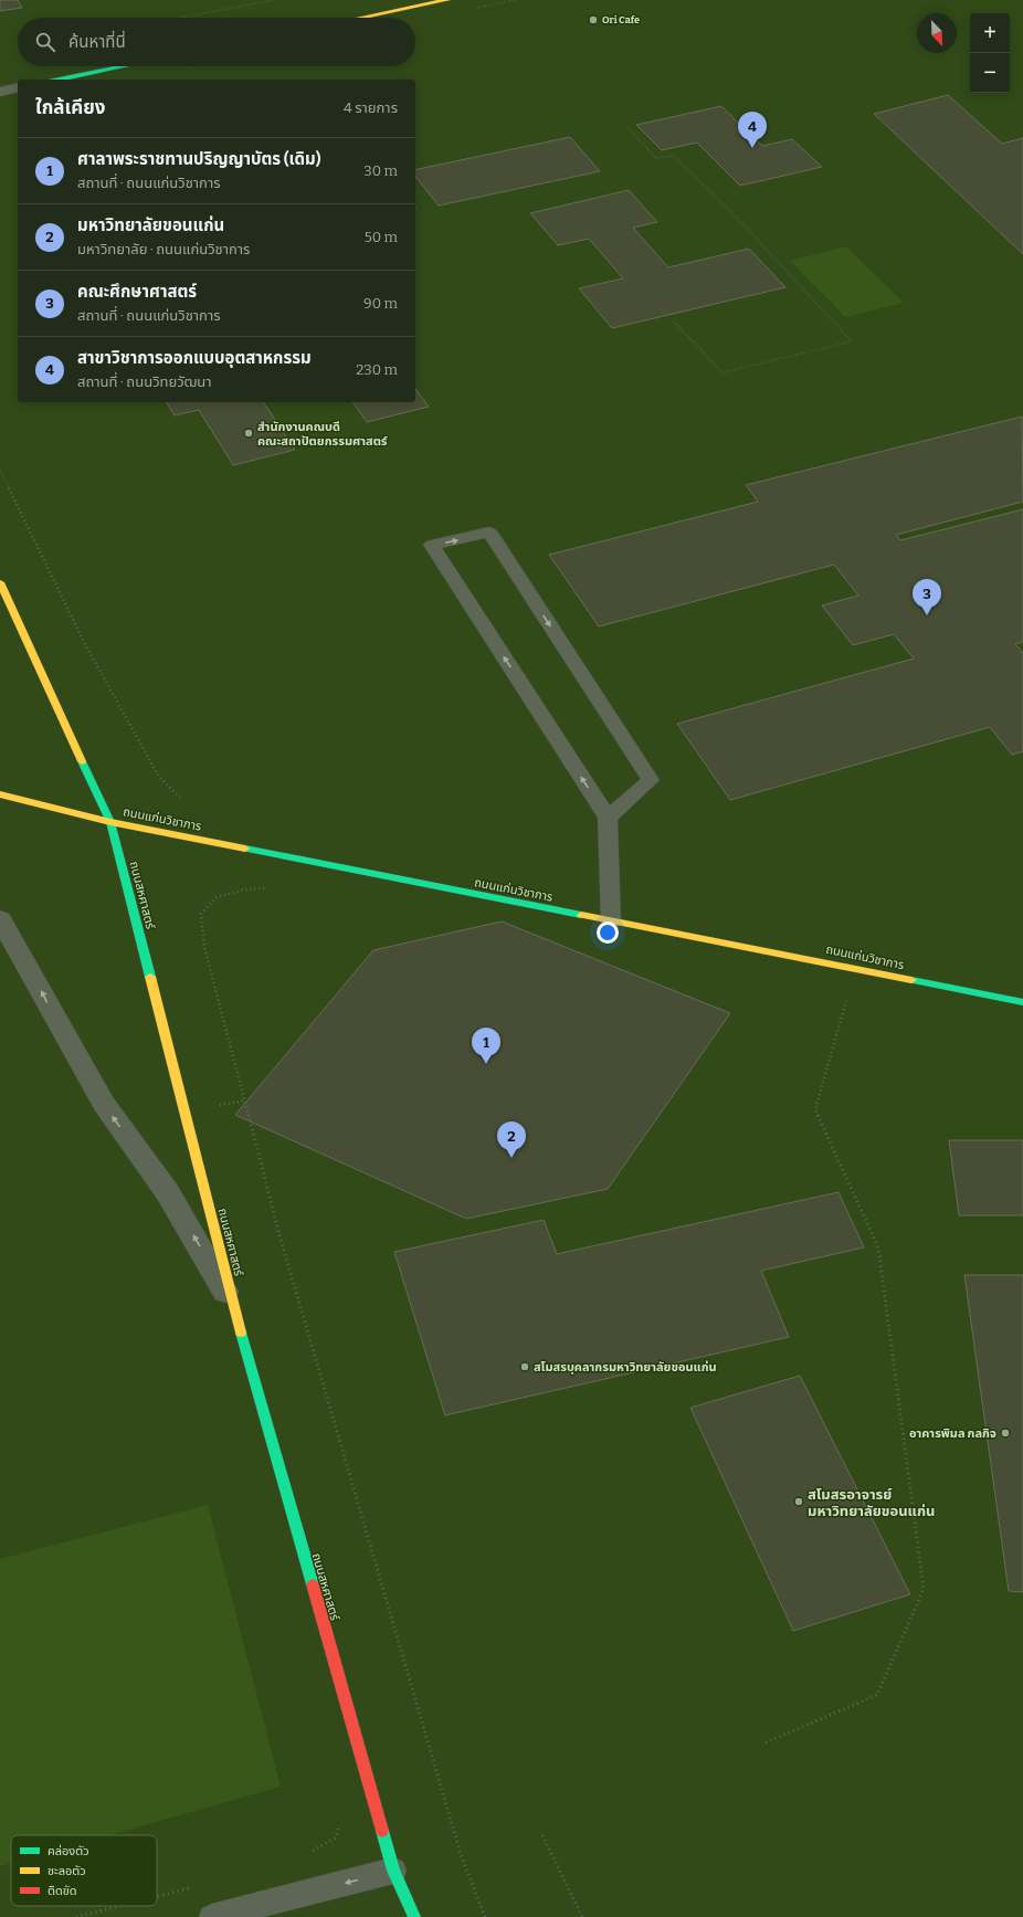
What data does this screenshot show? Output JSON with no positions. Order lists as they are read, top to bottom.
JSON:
{
  "streets": {
    "street": ["ถนนแก่นวิชาการ", "ถนนสหศาสตร์"]
  },
  "crossings": [
    ["ถนนแก่นวิชาการ", "ถนนสหศาสตร์"]
  ],
  "places": [
    "Ori Cafe",
    "สำนักงานคณบดี คณะสถาปัตยกรรมศาสตร์",
    "สโมสรบุคลากรมหาวิทยาลัยขอนแก่น",
    "อาคารพิมล กลกิจ",
    "สโมสรอาจารย์ มหาวิทยาลัยขอนแก่น"
  ],
  "legend": ["คล่องตัว", "ชะลอตัว", "ติดขัด"],
  "north": "bottom right",
  "page": {
    "map_buttons": ["+", "−"],
    "search": "ค้นหาที่นี่",
    "heading": ["ใกล้เคียง", "4 รายการ"],
    "pins": [
      "4",
      "3",
      "1",
      "2"
    ],
    "list": [
      {
        "mark": "1",
        "name": "ศาลาพระราชทานปริญญาบัตร (เดิม)",
        "note": "สถานที่ · ถนนแก่นวิชาการ",
        "value": "30 m"
      },
      {
        "mark": "2",
        "name": "มหาวิทยาลัยขอนแก่น",
        "note": "มหาวิทยาลัย · ถนนแก่นวิชาการ",
        "value": "50 m"
      },
      {
        "mark": "3",
        "name": "คณะศึกษาศาสตร์",
        "note": "สถานที่ · ถนนแก่นวิชาการ",
        "value": "90 m"
      },
      {
        "mark": "4",
        "name": "สาขาวิชาการออกแบบอุตสาหกรรม",
        "note": "สถานที่ · ถนนวิทยวัฒนา",
        "value": "230 m"
      }
    ]
  }
}
